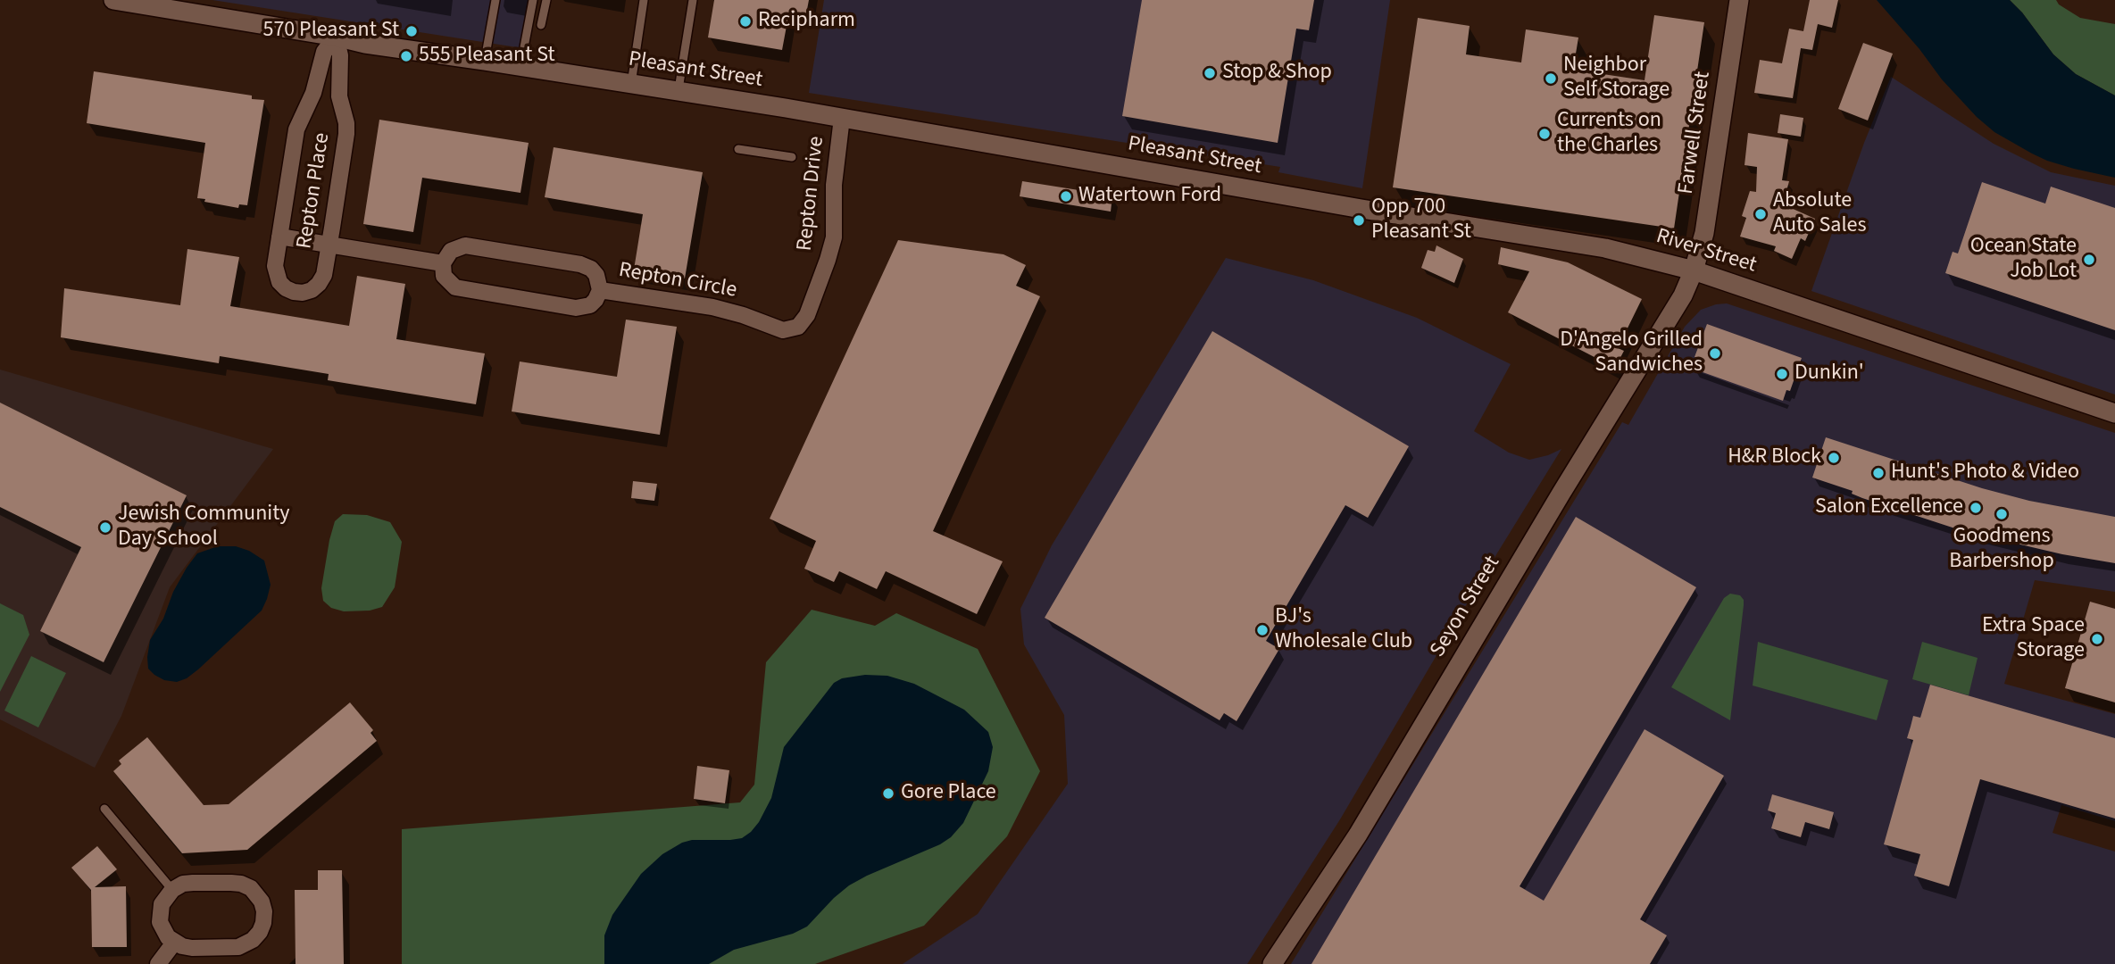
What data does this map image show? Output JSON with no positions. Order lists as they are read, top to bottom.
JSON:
{
  "streets": {
    "street": [
      "Pleasant Street",
      "Farwell Street",
      "Repton Place",
      "Repton Drive",
      "River Street",
      "Repton Circle",
      "Seyon Street"
    ]
  },
  "crossings": [
    ["Pleasant Street", "Repton Place"],
    ["Pleasant Street", "Repton Drive"],
    ["Pleasant Street", "River Street"],
    ["Farwell Street", "River Street"],
    ["Farwell Street", "Seyon Street"],
    ["Repton Drive", "Repton Circle"],
    ["River Street", "Seyon Street"]
  ],
  "places": [
    "Recipharm",
    "570 Pleasant St",
    "555 Pleasant St",
    "Stop & Shop",
    "Neighbor Self Storage",
    "Currents on the Charles",
    "Watertown Ford",
    "Absolute Auto Sales",
    "Opp 700 Pleasant St",
    "Ocean State Job Lot",
    "D'Angelo Grilled Sandwiches",
    "Dunkin'",
    "H&R Block",
    "Hunt's Photo & Video",
    "Salon Excellence",
    "Goodmens Barbershop",
    "Jewish Community Day School",
    "BJ's Wholesale Club",
    "Extra Space Storage",
    "Gore Place"
  ]
}
